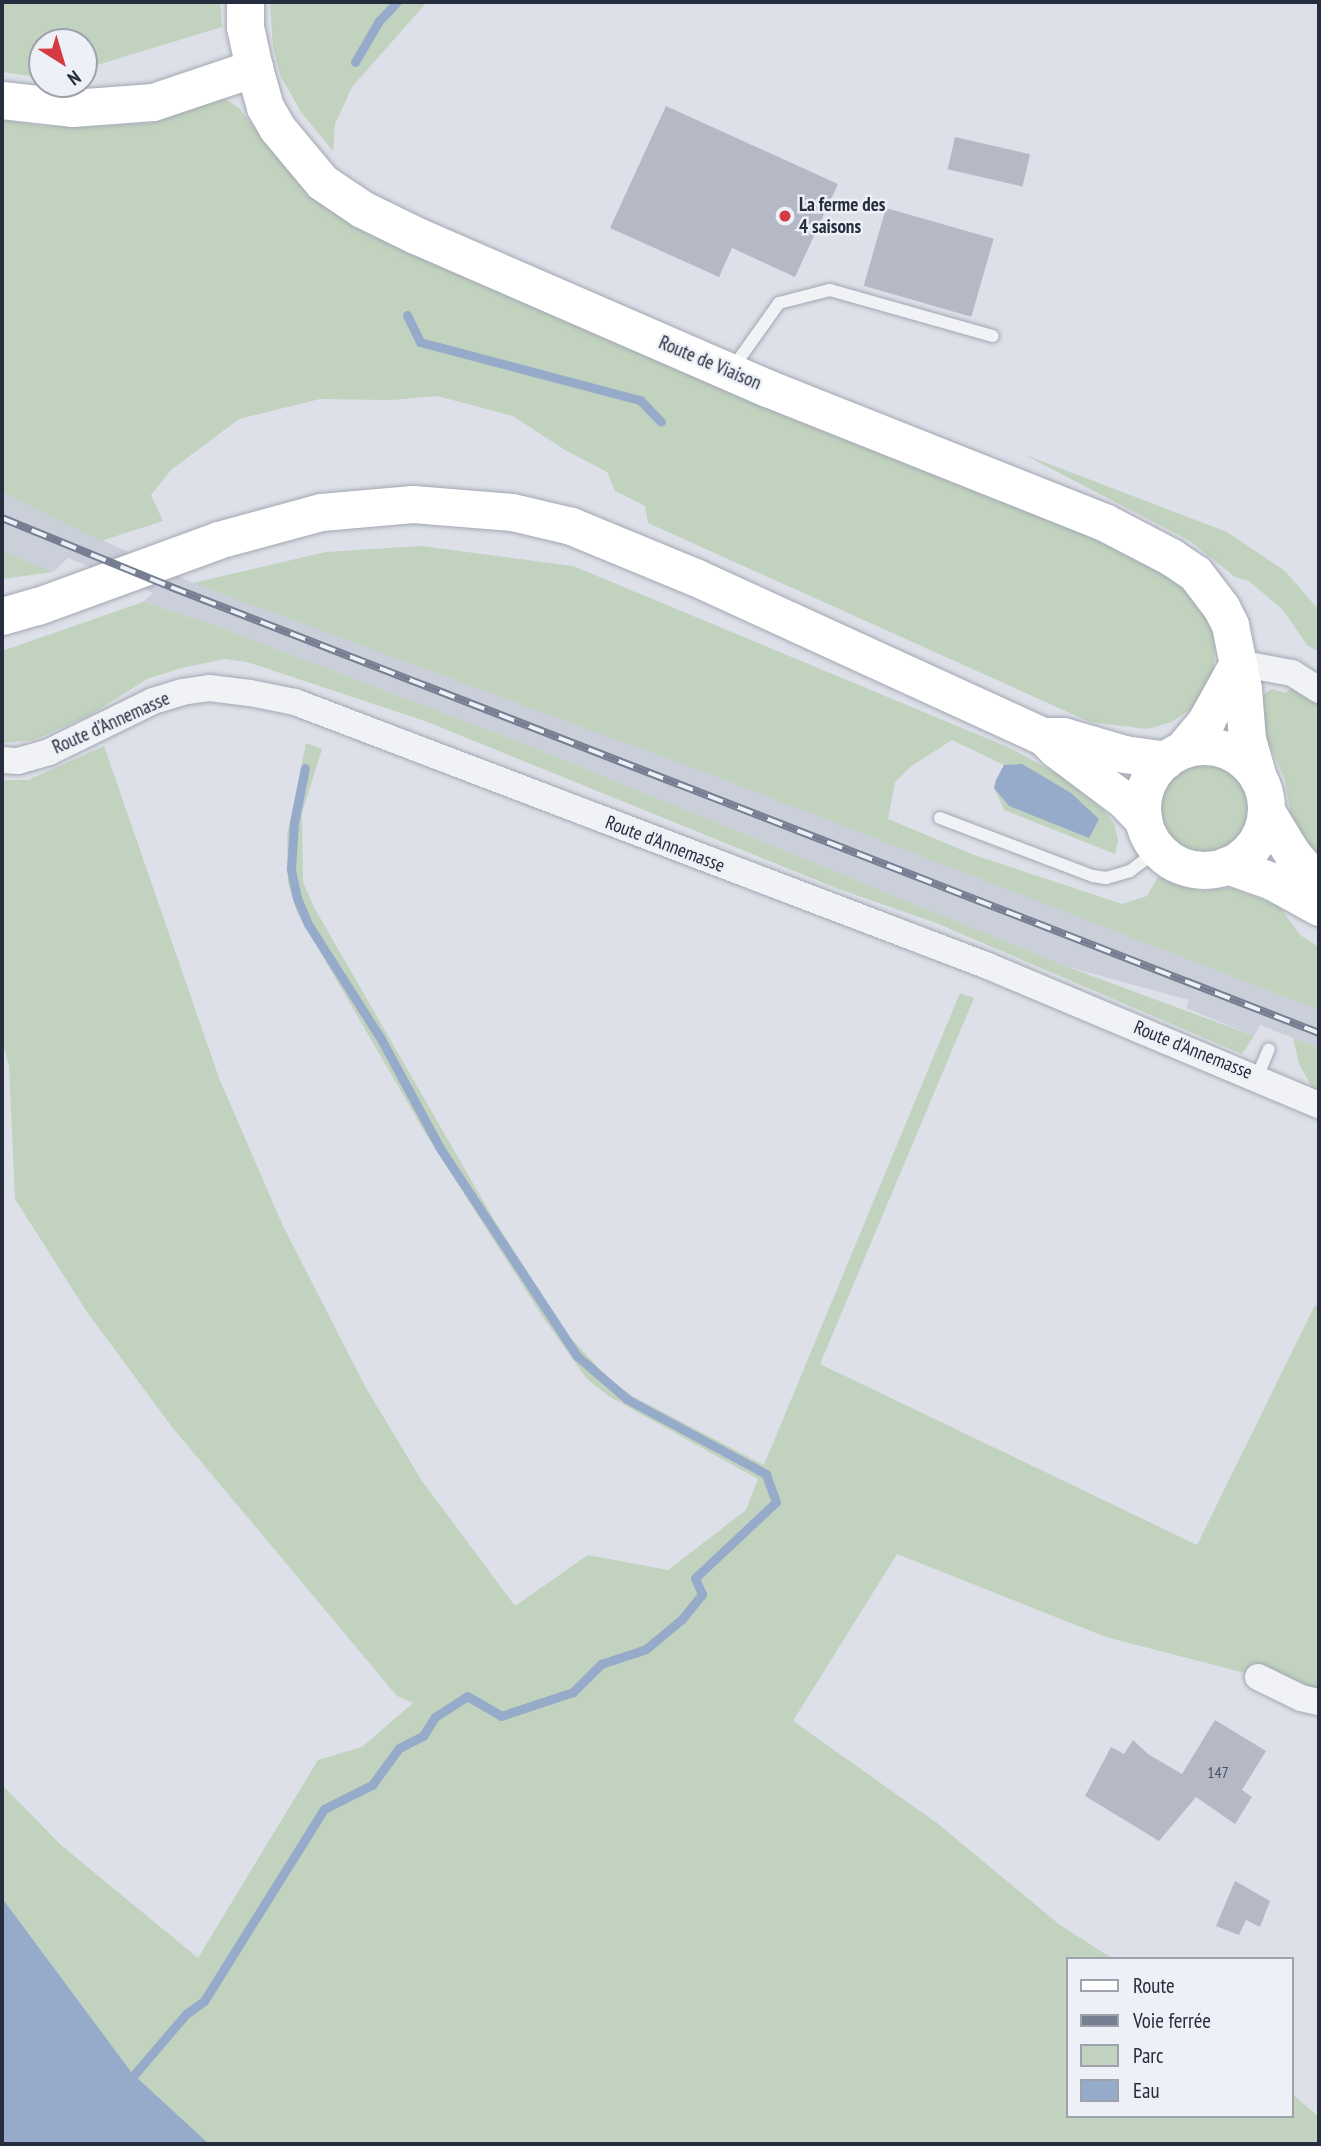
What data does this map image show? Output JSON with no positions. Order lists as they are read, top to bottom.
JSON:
{
  "streets": {
    "main road": ["Route de Viaison"],
    "street": ["Route d'Annemasse"]
  },
  "places": ["La ferme des 4 saisons"],
  "house_numbers": ["147"],
  "legend": [
    "Route",
    "Voie ferrée",
    "Parc",
    "Eau"
  ],
  "north": "bottom right"
}
